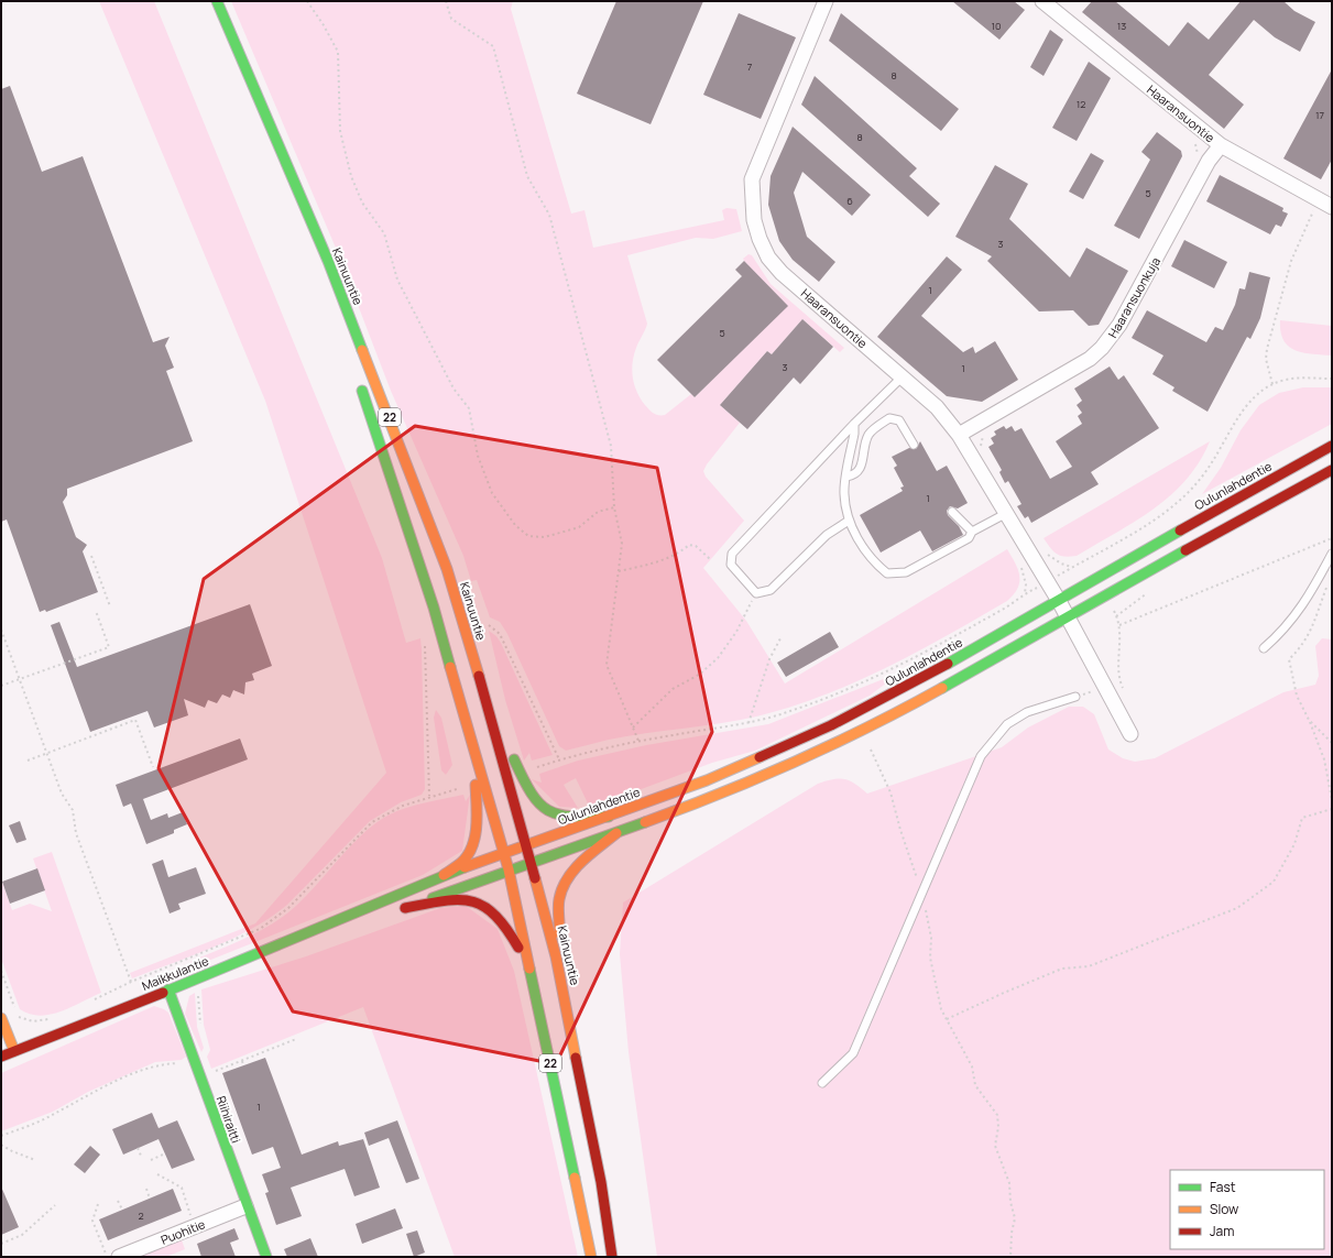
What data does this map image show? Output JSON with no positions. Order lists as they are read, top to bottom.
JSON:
{
  "streets": {
    "main road": [
      "Kainuuntie",
      "22",
      "Oulunlahdentie",
      "Maikkulantie",
      "Riihiraitti"
    ],
    "street": ["Haaransuontie", "Haaransuonkuja", "Puohitie"]
  },
  "crossings": [
    ["Haaransuontie", "Haaransuonkuja"],
    ["Haaransuontie", "Oulunlahdentie"],
    ["Kainuuntie", "Oulunlahdentie"],
    ["Kainuuntie", "Maikkulantie"],
    ["22", "Oulunlahdentie"],
    ["22", "Maikkulantie"],
    ["Oulunlahdentie", "Maikkulantie"],
    ["Maikkulantie", "Riihiraitti"],
    ["Riihiraitti", "Puohitie"]
  ],
  "house_numbers": [
    "10",
    "13",
    "7",
    "8",
    "12",
    "17",
    "8",
    "5",
    "6",
    "3",
    "1",
    "5",
    "3",
    "1",
    "1",
    "1",
    "2"
  ],
  "legend": ["Fast", "Slow", "Jam"]
}
